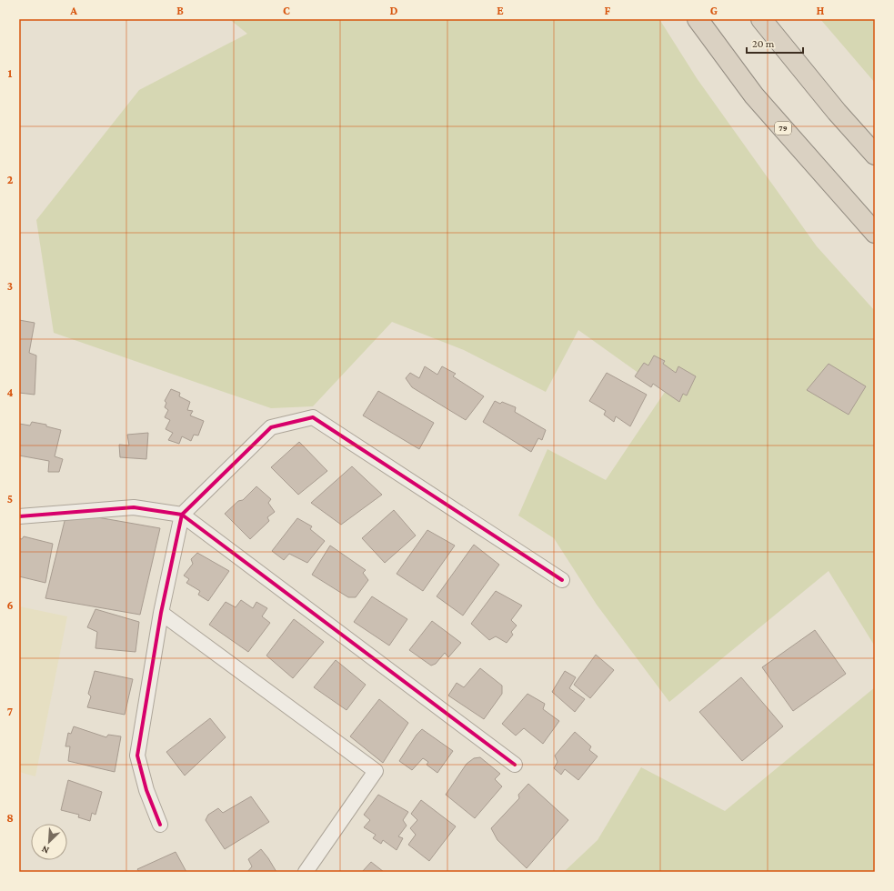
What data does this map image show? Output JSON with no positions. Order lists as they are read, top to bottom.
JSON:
{
  "streets": {
    "highway": ["79"]
  },
  "scale_bar": "20 m",
  "north": "bottom left",
  "grid": {
    "columns": [
      "A",
      "B",
      "C",
      "D",
      "E",
      "F",
      "G",
      "H"
    ],
    "rows": [
      "1",
      "2",
      "3",
      "4",
      "5",
      "6",
      "7",
      "8"
    ]
  }
}
